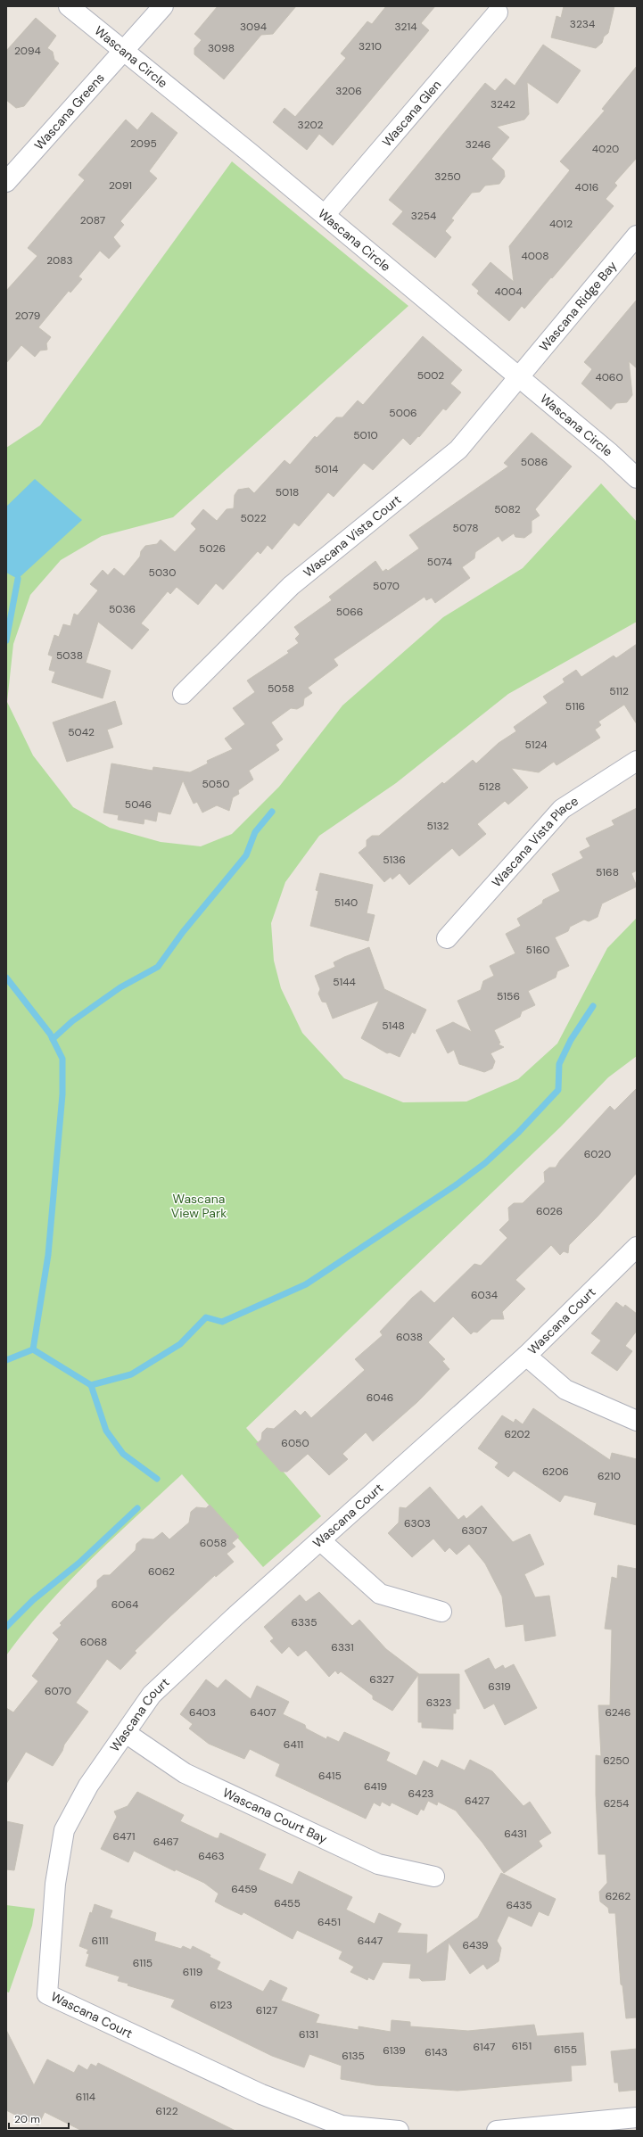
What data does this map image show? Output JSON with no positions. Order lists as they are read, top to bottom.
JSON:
{
  "streets": {
    "street": [
      "Wascana Circle",
      "Wascana Greens",
      "Wascana Glen",
      "Wascana Ridge Bay",
      "Wascana Vista Court",
      "Wascana Vista Place",
      "Wascana Court",
      "Wascana Court Bay"
    ]
  },
  "crossings": [
    ["Wascana Circle", "Wascana Greens"],
    ["Wascana Circle", "Wascana Glen"],
    ["Wascana Circle", "Wascana Ridge Bay"],
    ["Wascana Circle", "Wascana Vista Court"],
    ["Wascana Ridge Bay", "Wascana Vista Court"],
    ["Wascana Court", "Wascana Court Bay"]
  ],
  "parks": ["Wascana View Park"],
  "house_numbers": [
    "3234",
    "3094",
    "3214",
    "3210",
    "3098",
    "2094",
    "3206",
    "3242",
    "3202",
    "2095",
    "3246",
    "4020",
    "3250",
    "2091",
    "4016",
    "3254",
    "2087",
    "4012",
    "4008",
    "2083",
    "4004",
    "2079",
    "5002",
    "4060",
    "5006",
    "5010",
    "5086",
    "5014",
    "5018",
    "5082",
    "5022",
    "5078",
    "5026",
    "5074",
    "5030",
    "5070",
    "5036",
    "5066",
    "5038",
    "5058",
    "5112",
    "5116",
    "5042",
    "5124",
    "5050",
    "5128",
    "5046",
    "5132",
    "5136",
    "5168",
    "5140",
    "5160",
    "5144",
    "5156",
    "5148",
    "6020",
    "6026",
    "6034",
    "6038",
    "6046",
    "6202",
    "6050",
    "6206",
    "6210",
    "6303",
    "6307",
    "6058",
    "6062",
    "6064",
    "6335",
    "6068",
    "6331",
    "6327",
    "6319",
    "6070",
    "6323",
    "6403",
    "6407",
    "6246",
    "6411",
    "6250",
    "6415",
    "6419",
    "6423",
    "6427",
    "6254",
    "6431",
    "6471",
    "6467",
    "6463",
    "6459",
    "6262",
    "6455",
    "6435",
    "6451",
    "6111",
    "6447",
    "6439",
    "6115",
    "6119",
    "6123",
    "6127",
    "6131",
    "6151",
    "6147",
    "6155",
    "6139",
    "6143",
    "6135",
    "6114",
    "6122"
  ],
  "scale_bar": "20 m"
}
